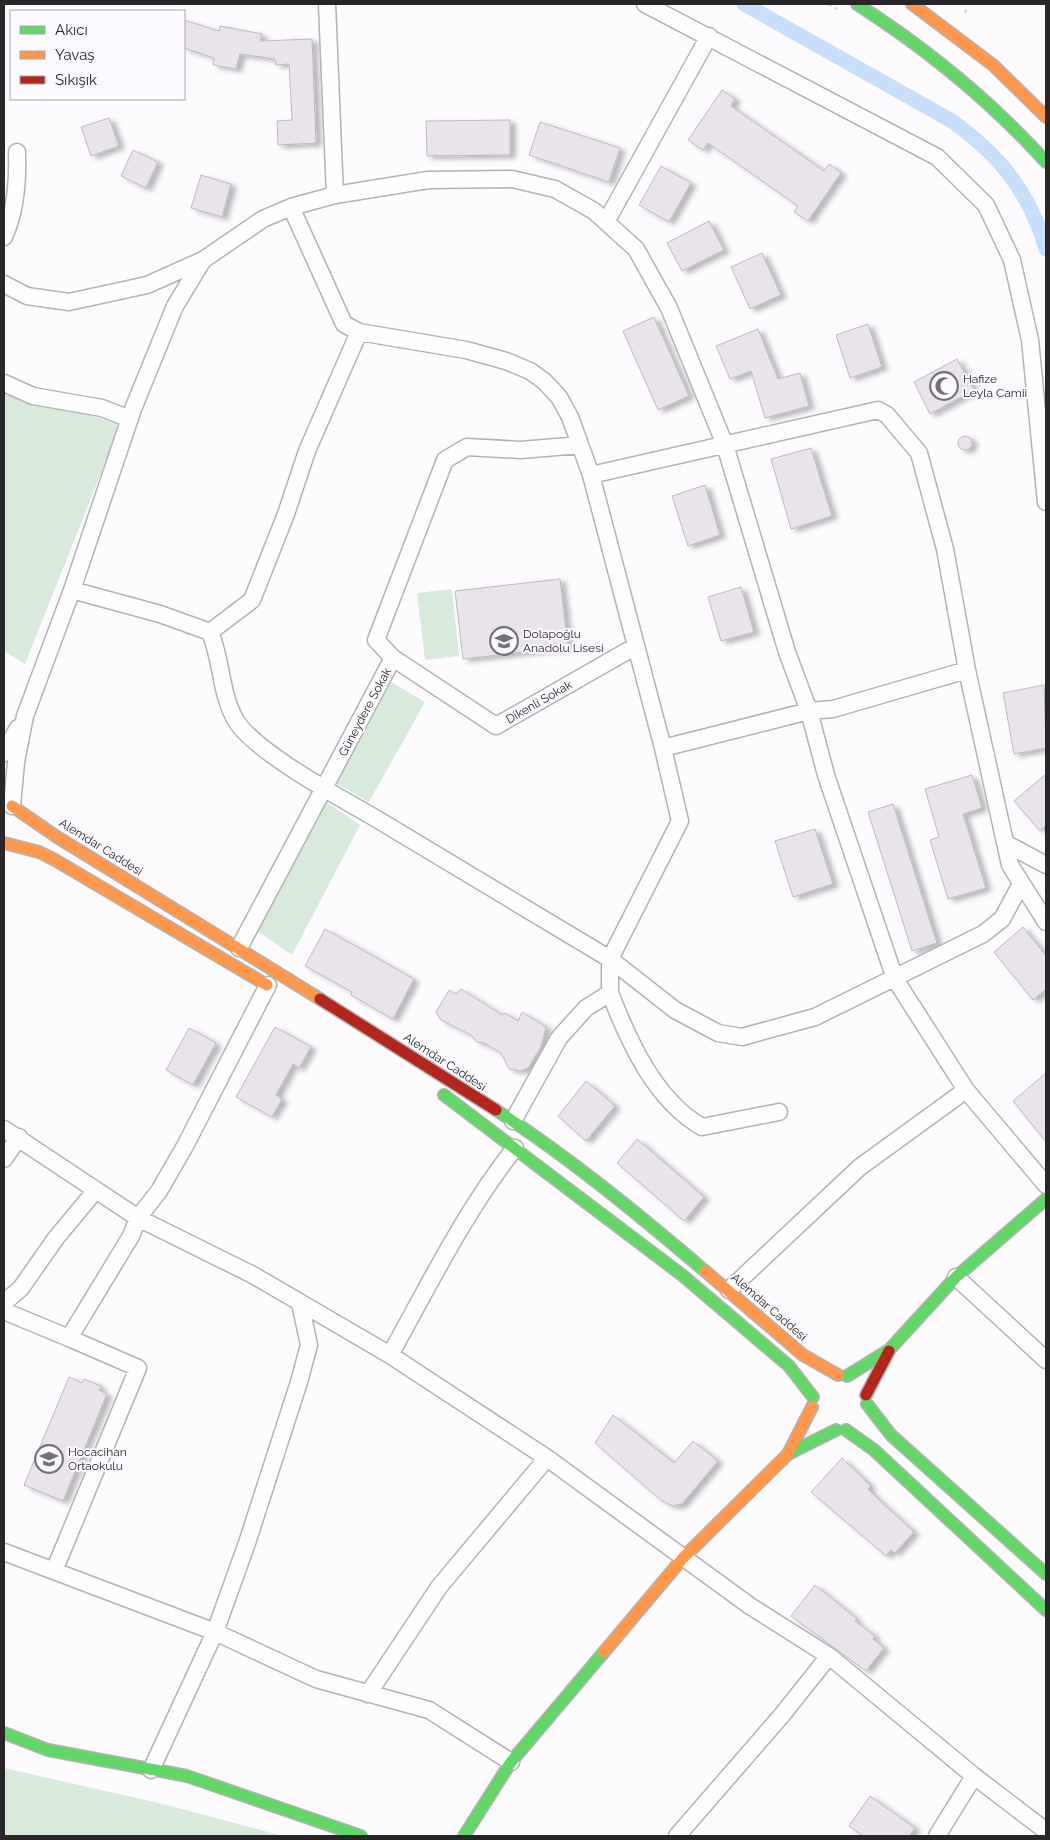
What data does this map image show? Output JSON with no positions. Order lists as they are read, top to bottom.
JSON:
{
  "streets": {
    "main road": ["Alemdar Caddesi"],
    "street": ["Dikenli Sokak", "Güneydere Sokak"]
  },
  "crossings": [
    ["Dikenli Sokak", "Güneydere Sokak"],
    ["Güneydere Sokak", "Alemdar Caddesi"]
  ],
  "places": {
    "mosque": ["Hafize Leyla Camii"],
    "school or university": ["Dolapoğlu Anadolu Lisesi", "Hocacihan Ortaokulu"]
  },
  "legend": ["Akıcı", "Yavaş", "Sıkışık"]
}
